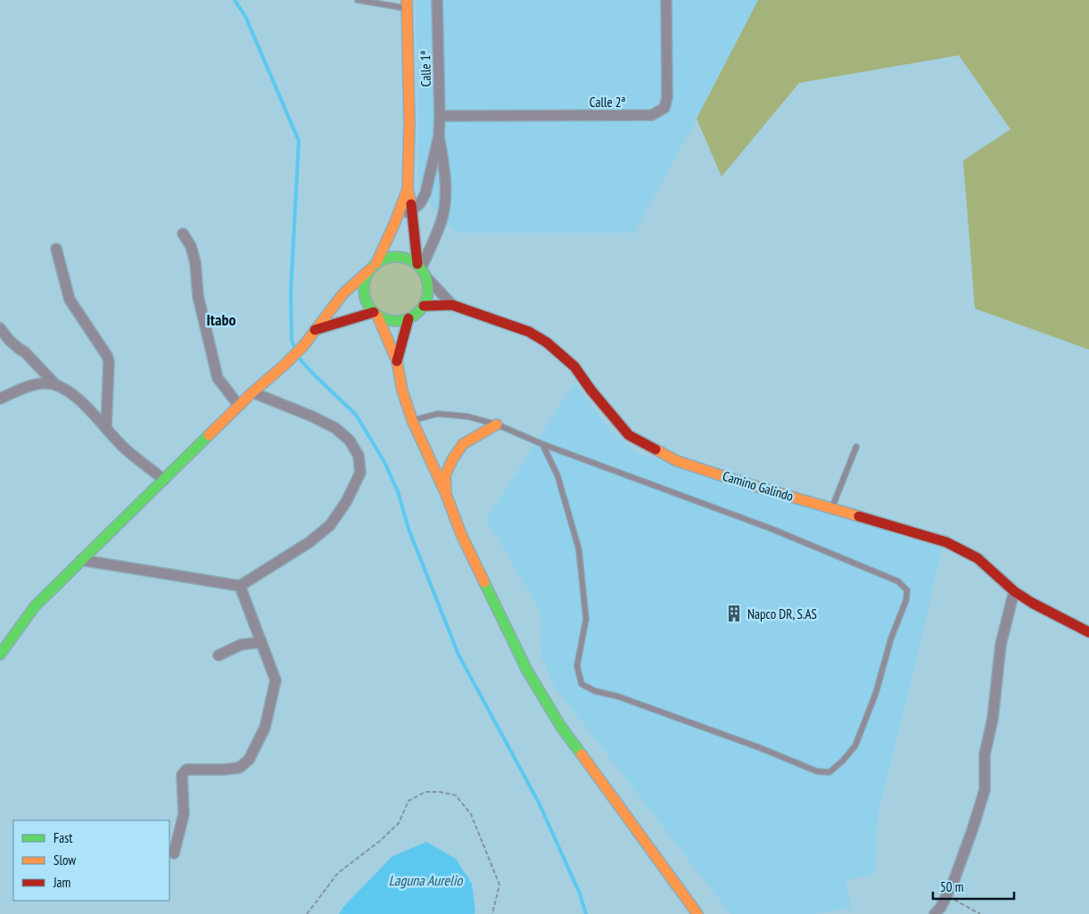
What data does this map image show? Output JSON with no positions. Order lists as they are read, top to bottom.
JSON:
{
  "streets": {
    "main road": ["Camino Galindo"],
    "street": ["Calle 1ª", "Calle 2ª"]
  },
  "crossings": [
    ["Calle 1ª", "Calle 2ª"],
    ["Calle 1ª", "Camino Galindo"]
  ],
  "districts": ["Itabo"],
  "water": ["Laguna Aurelio"],
  "places": {
    "building": ["Napco DR, S.AS"]
  },
  "legend": ["Fast", "Slow", "Jam"],
  "scale_bar": "50 m"
}
